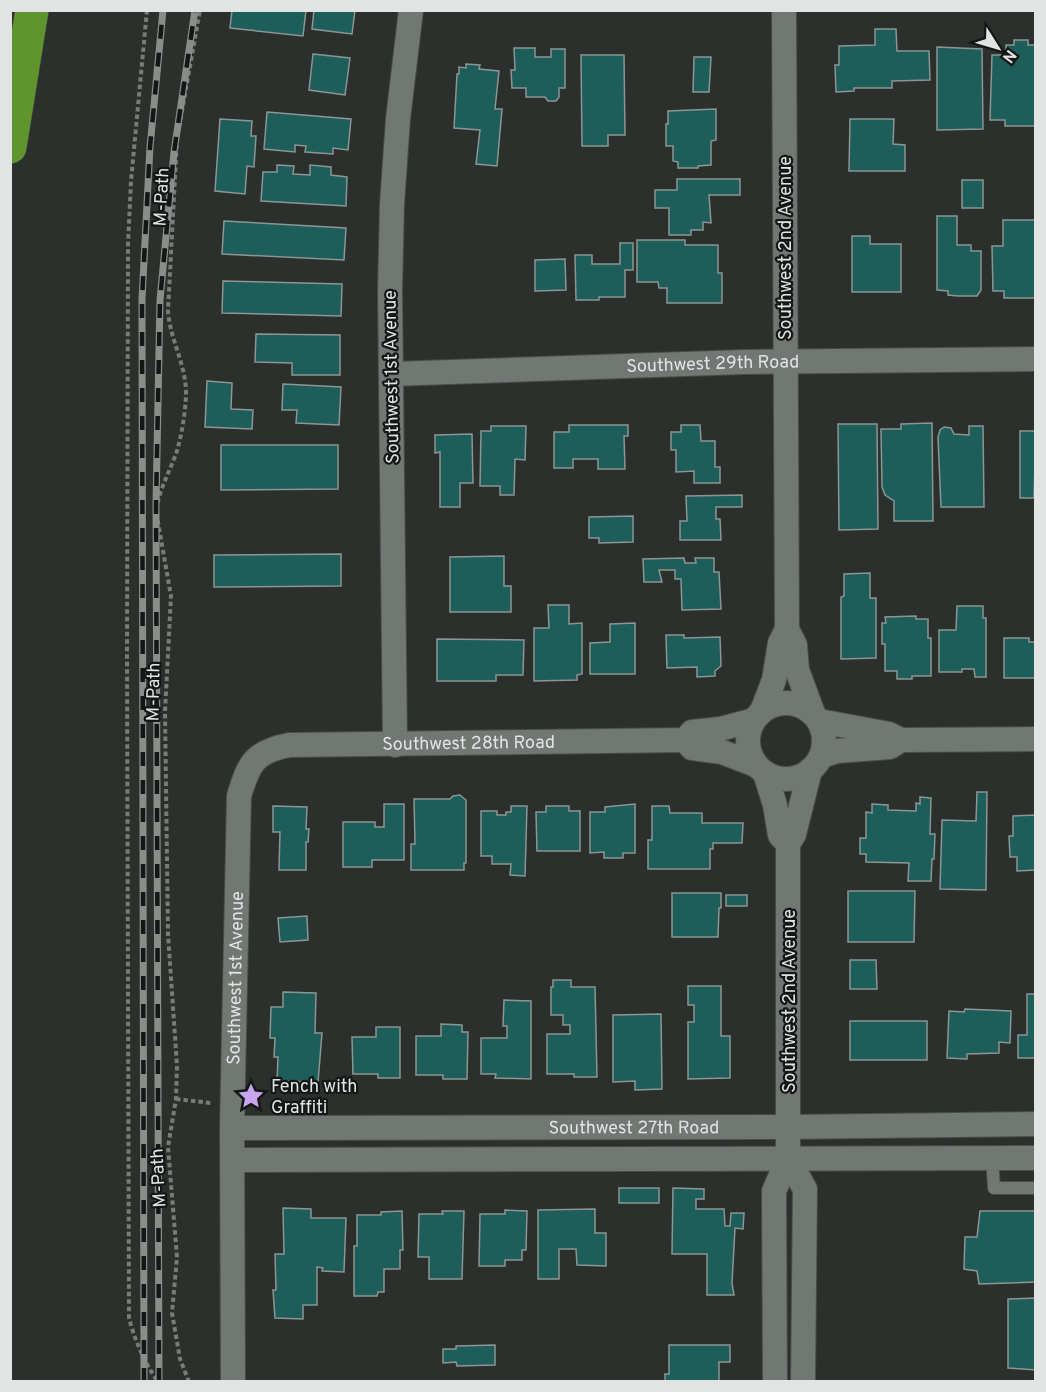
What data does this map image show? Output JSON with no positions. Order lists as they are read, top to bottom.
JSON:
{
  "streets": {
    "street": [
      "Southwest 2nd Avenue",
      "Southwest 29th Road",
      "Southwest 1st Avenue",
      "Southwest 28th Road",
      "Southwest 27th Road"
    ],
    "path": ["M-Path"]
  },
  "crossings": [
    ["Southwest 2nd Avenue", "Southwest 29th Road"],
    ["Southwest 2nd Avenue", "Southwest 28th Road"],
    ["Southwest 2nd Avenue", "Southwest 27th Road"],
    ["Southwest 29th Road", "Southwest 1st Avenue"],
    ["Southwest 1st Avenue", "Southwest 28th Road"],
    ["Southwest 1st Avenue", "Southwest 27th Road"]
  ],
  "places": {
    "place": ["Fench with Graffiti"]
  },
  "north": "bottom right"
}
